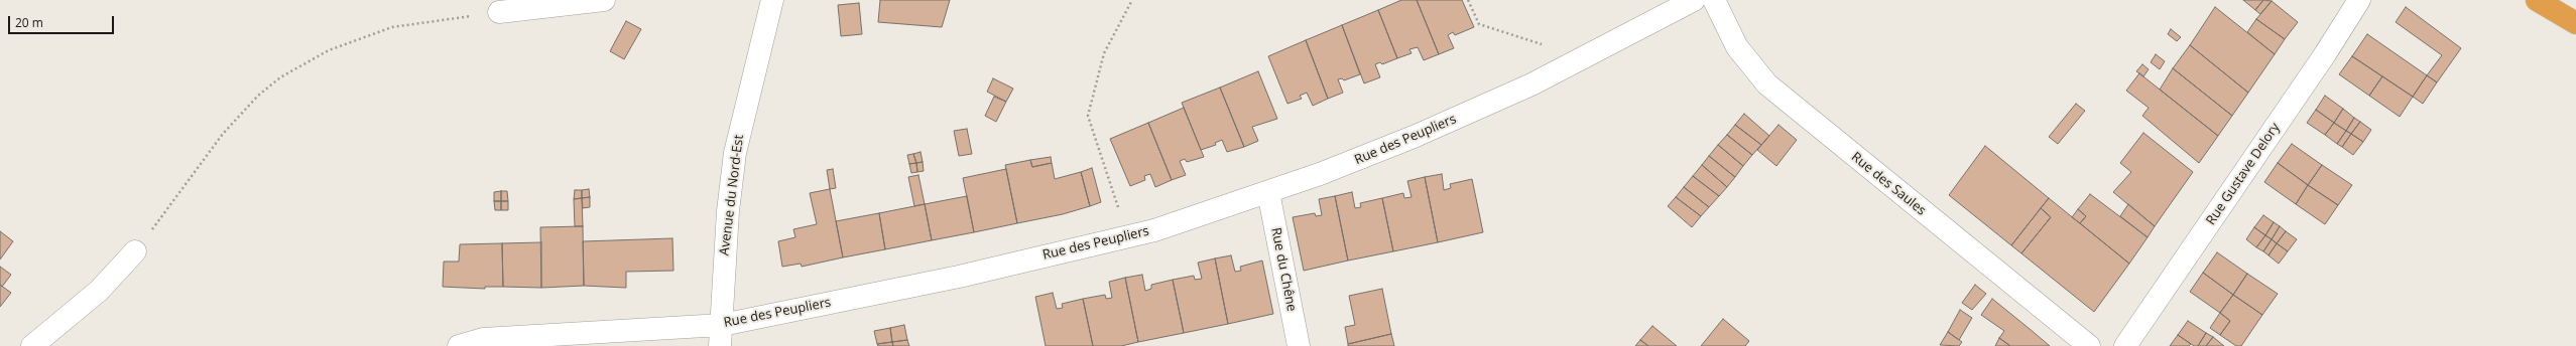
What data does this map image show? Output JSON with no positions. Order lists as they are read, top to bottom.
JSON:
{
  "streets": {
    "street": [
      "Rue des Peupliers",
      "Rue Gustave Delory",
      "Rue des Saules",
      "Avenue du Nord-Est",
      "Rue du Chêne"
    ]
  },
  "crossings": [
    ["Rue des Peupliers", "Avenue du Nord-Est"],
    ["Rue des Peupliers", "Rue du Chêne"]
  ],
  "scale_bar": "20 m"
}
